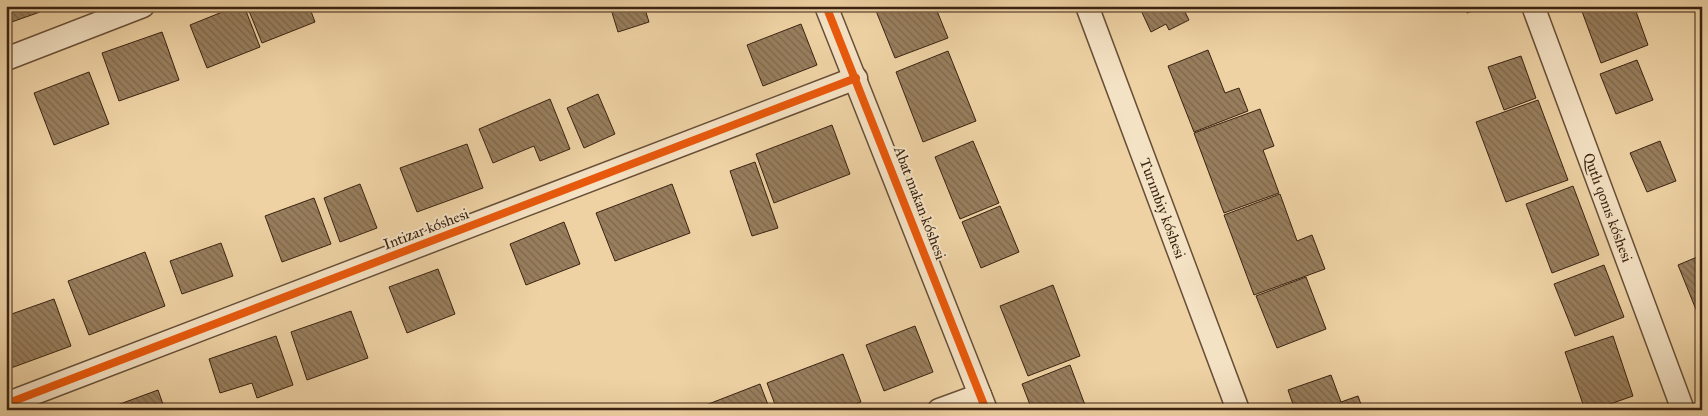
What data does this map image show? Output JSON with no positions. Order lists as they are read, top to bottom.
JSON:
{
  "streets": {
    "street": [
      "Abat makan kóshesi",
      "Turımbiy kóshesi",
      "Qutlı qonıs kóshesi",
      "Intizar kóshesi"
    ]
  },
  "crossings": [
    ["Abat makan kóshesi", "Intizar kóshesi"]
  ]
}
